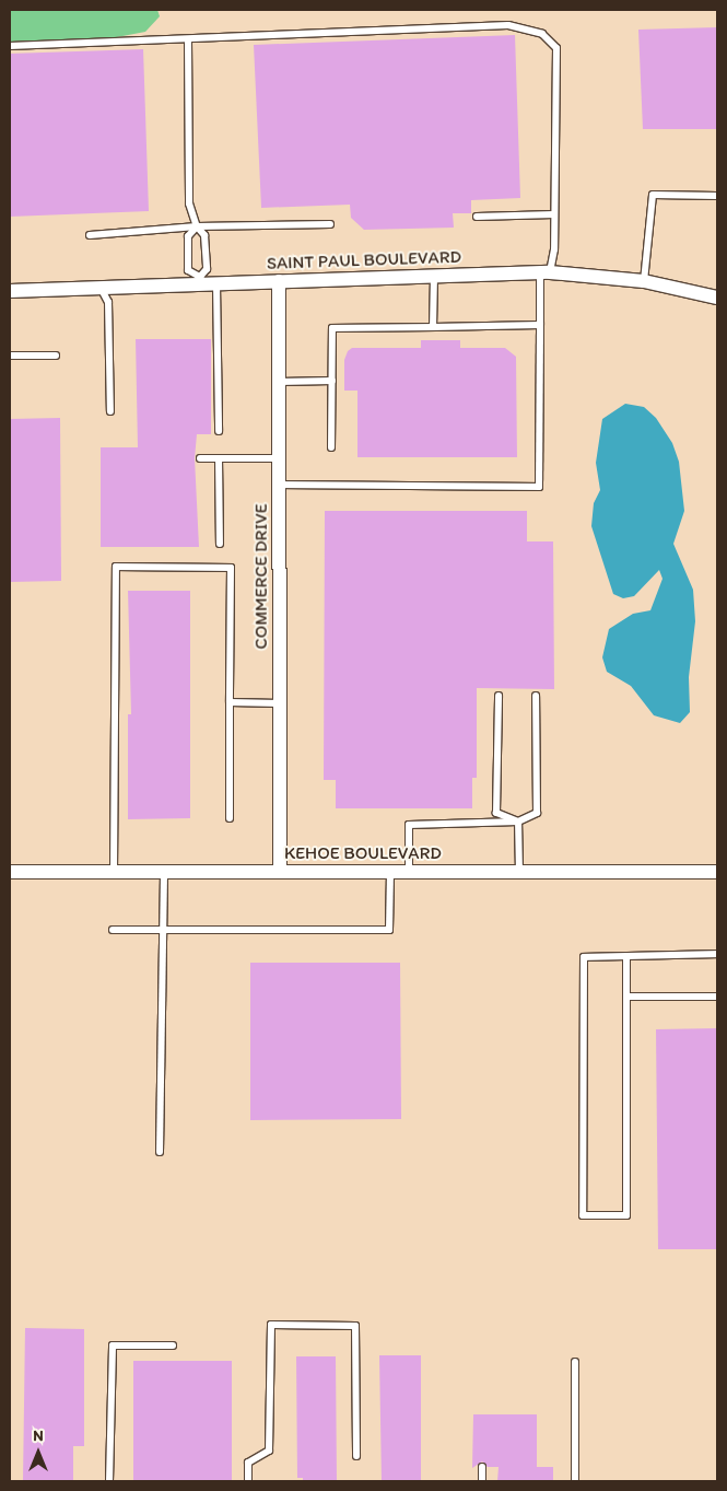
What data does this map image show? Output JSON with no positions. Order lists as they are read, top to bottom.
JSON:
{
  "streets": {
    "street": ["SAINT PAUL BOULEVARD", "COMMERCE DRIVE", "KEHOE BOULEVARD"]
  },
  "crossings": [
    ["SAINT PAUL BOULEVARD", "COMMERCE DRIVE"],
    ["COMMERCE DRIVE", "KEHOE BOULEVARD"]
  ],
  "north": "top"
}
